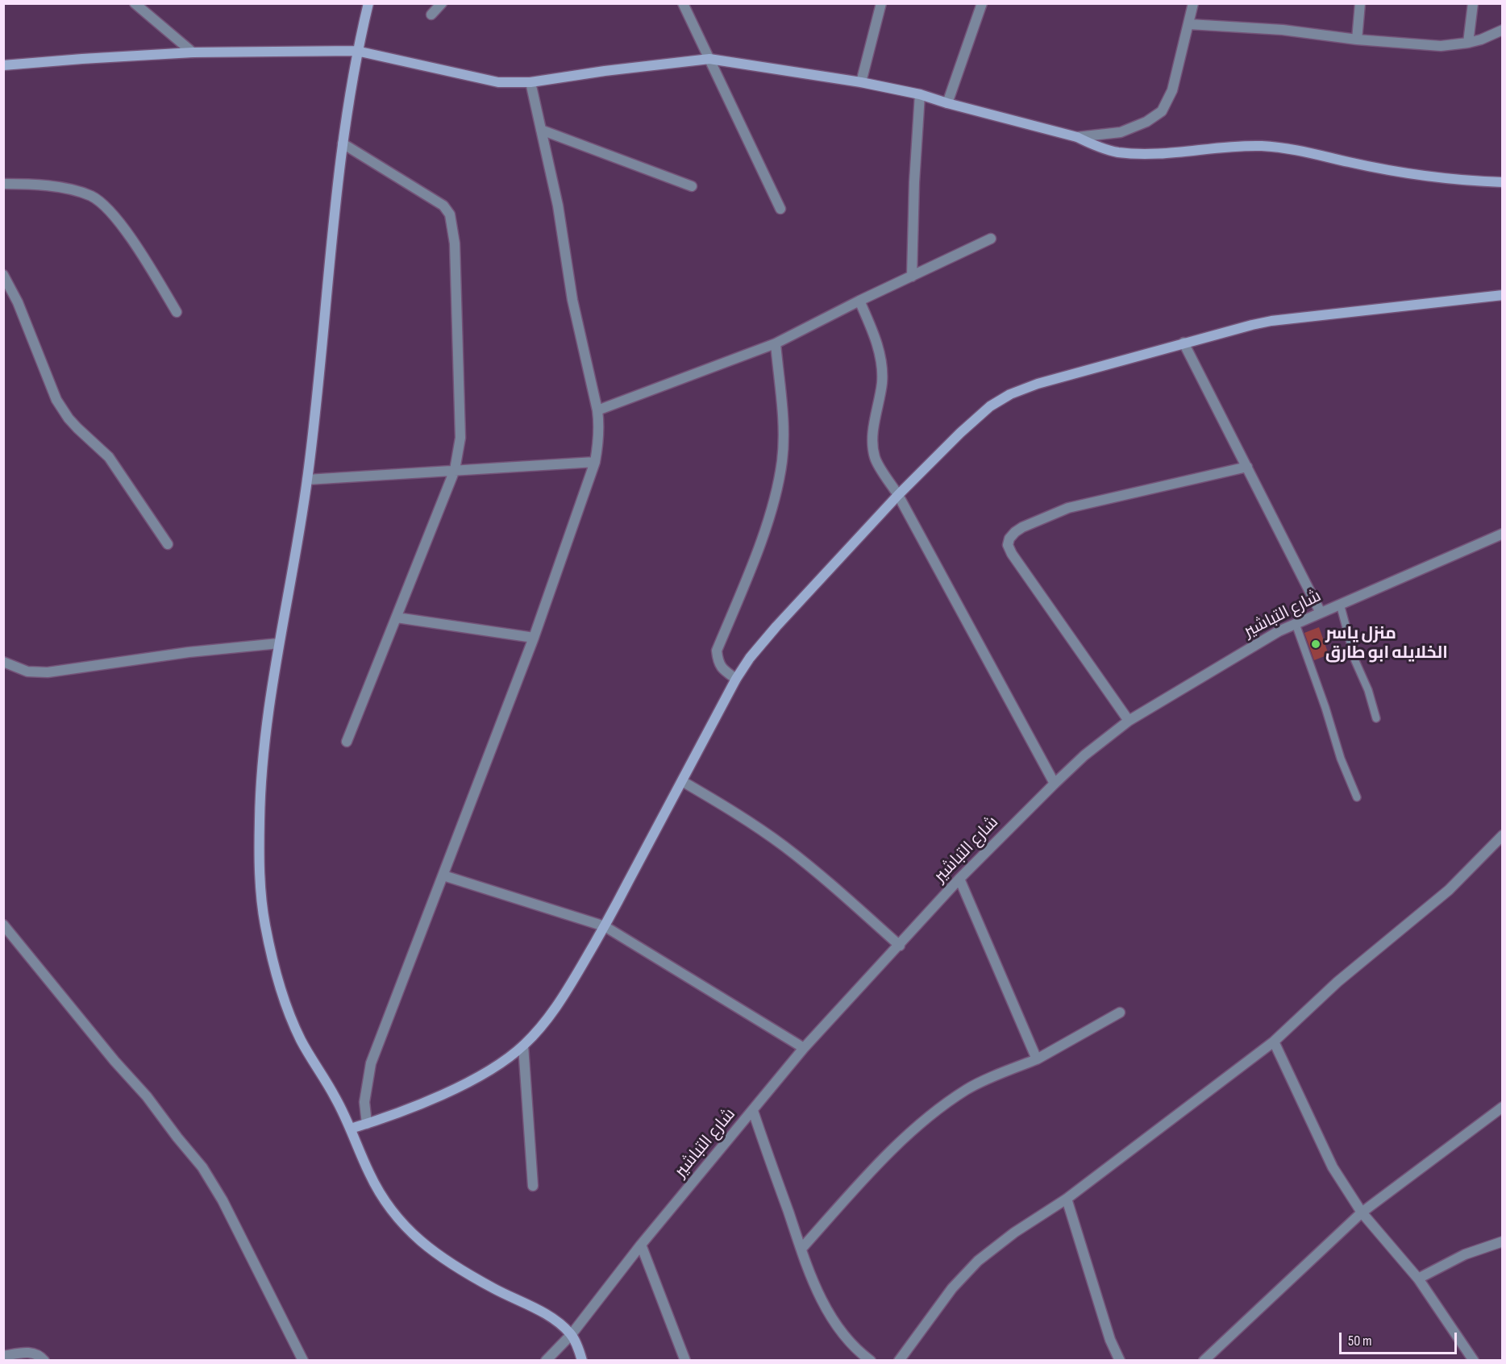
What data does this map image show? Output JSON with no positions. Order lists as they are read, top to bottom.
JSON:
{
  "streets": {
    "street": ["شارع التباشير"]
  },
  "places": ["منزل ياسر الخلايله ابو طارق"],
  "scale_bar": "50 m"
}
